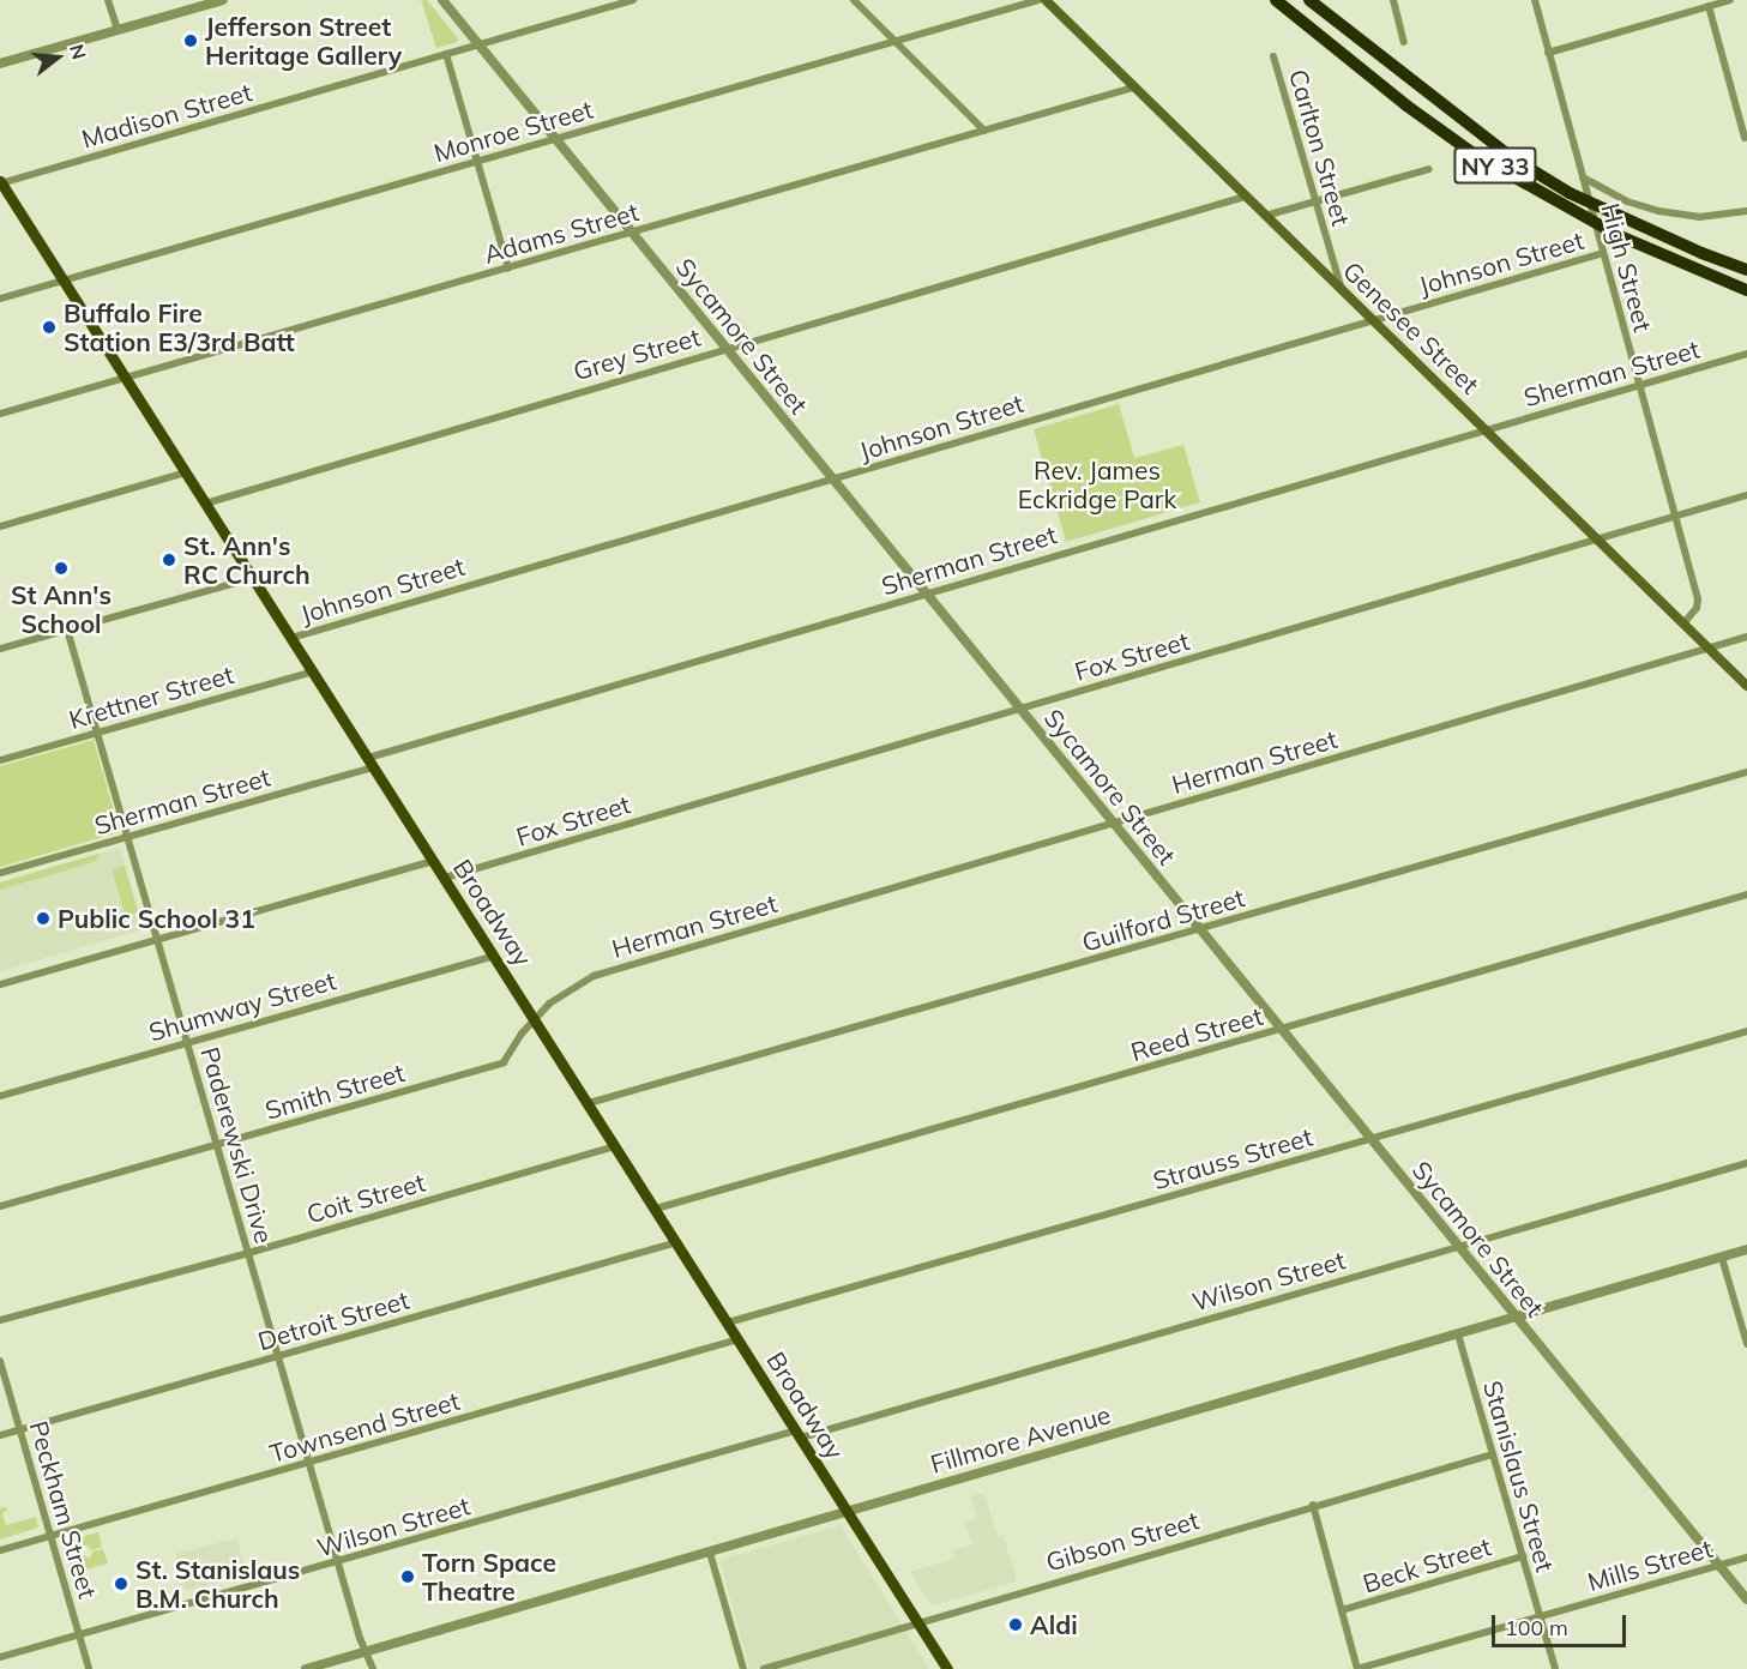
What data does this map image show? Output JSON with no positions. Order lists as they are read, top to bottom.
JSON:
{
  "streets": {
    "highway": ["NY 33"],
    "main road": ["Genesee Street", "Broadway"],
    "street": [
      "Madison Street",
      "Monroe Street",
      "Carlton Street",
      "Adams Street",
      "Johnson Street",
      "High Street",
      "Sycamore Street",
      "Grey Street",
      "Sherman Street",
      "Fox Street",
      "Krettner Street",
      "Herman Street",
      "Guilford Street",
      "Shumway Street",
      "Reed Street",
      "Smith Street",
      "Paderewski Drive",
      "Strauss Street",
      "Coit Street",
      "Wilson Street",
      "Detroit Street",
      "Townsend Street",
      "Fillmore Avenue",
      "Stanislaus Street",
      "Peckham Street",
      "Gibson Street",
      "Beck Street",
      "Mills Street"
    ]
  },
  "crossings": [
    ["Madison Street", "Sycamore Street"],
    ["Madison Street", "Broadway"],
    ["Monroe Street", "Sycamore Street"],
    ["Monroe Street", "Broadway"],
    ["Carlton Street", "Genesee Street"],
    ["Adams Street", "Genesee Street"],
    ["Adams Street", "Sycamore Street"],
    ["Adams Street", "Broadway"],
    ["Johnson Street", "High Street"],
    ["Johnson Street", "Genesee Street"],
    ["Johnson Street", "Sycamore Street"],
    ["Johnson Street", "Broadway"],
    ["High Street", "Genesee Street"],
    ["High Street", "Sherman Street"],
    ["High Street", "Fox Street"],
    ["Genesee Street", "Grey Street"],
    ["Genesee Street", "Sherman Street"],
    ["Genesee Street", "Fox Street"],
    ["Genesee Street", "Herman Street"],
    ["Sycamore Street", "Grey Street"],
    ["Sycamore Street", "Sherman Street"],
    ["Sycamore Street", "Fox Street"],
    ["Sycamore Street", "Herman Street"],
    ["Sycamore Street", "Guilford Street"],
    ["Sycamore Street", "Reed Street"],
    ["Sycamore Street", "Strauss Street"],
    ["Sycamore Street", "Wilson Street"],
    ["Sycamore Street", "Fillmore Avenue"],
    ["Sycamore Street", "Mills Street"],
    ["Grey Street", "Broadway"],
    ["Sherman Street", "Broadway"],
    ["Sherman Street", "Paderewski Drive"],
    ["Fox Street", "Broadway"],
    ["Krettner Street", "Broadway"],
    ["Krettner Street", "Paderewski Drive"],
    ["Herman Street", "Broadway"],
    ["Herman Street", "Smith Street"],
    ["Broadway", "Guilford Street"],
    ["Broadway", "Shumway Street"],
    ["Broadway", "Reed Street"],
    ["Broadway", "Smith Street"],
    ["Broadway", "Strauss Street"],
    ["Broadway", "Coit Street"],
    ["Broadway", "Wilson Street"],
    ["Broadway", "Detroit Street"],
    ["Broadway", "Townsend Street"],
    ["Broadway", "Fillmore Avenue"],
    ["Broadway", "Gibson Street"],
    ["Shumway Street", "Paderewski Drive"],
    ["Smith Street", "Paderewski Drive"],
    ["Paderewski Drive", "Coit Street"],
    ["Paderewski Drive", "Wilson Street"],
    ["Paderewski Drive", "Detroit Street"],
    ["Paderewski Drive", "Townsend Street"],
    ["Paderewski Drive", "Fillmore Avenue"],
    ["Wilson Street", "Peckham Street"],
    ["Detroit Street", "Peckham Street"],
    ["Townsend Street", "Peckham Street"],
    ["Fillmore Avenue", "Stanislaus Street"],
    ["Stanislaus Street", "Gibson Street"],
    ["Stanislaus Street", "Beck Street"],
    ["Stanislaus Street", "Mills Street"],
    ["Gibson Street", "Beck Street"],
    ["Beck Street", "Mills Street"]
  ],
  "parks": ["Rev. James Eckridge Park"],
  "places": [
    "Jefferson Street Heritage Gallery",
    "Buffalo Fire Station E3/3rd Batt",
    "St. Ann's RC Church",
    "St Ann's School",
    "Public School 31",
    "Torn Space Theatre",
    "St. Stanislaus B.M. Church",
    "Aldi"
  ],
  "scale_bar": "100 m",
  "north": "right"
}
